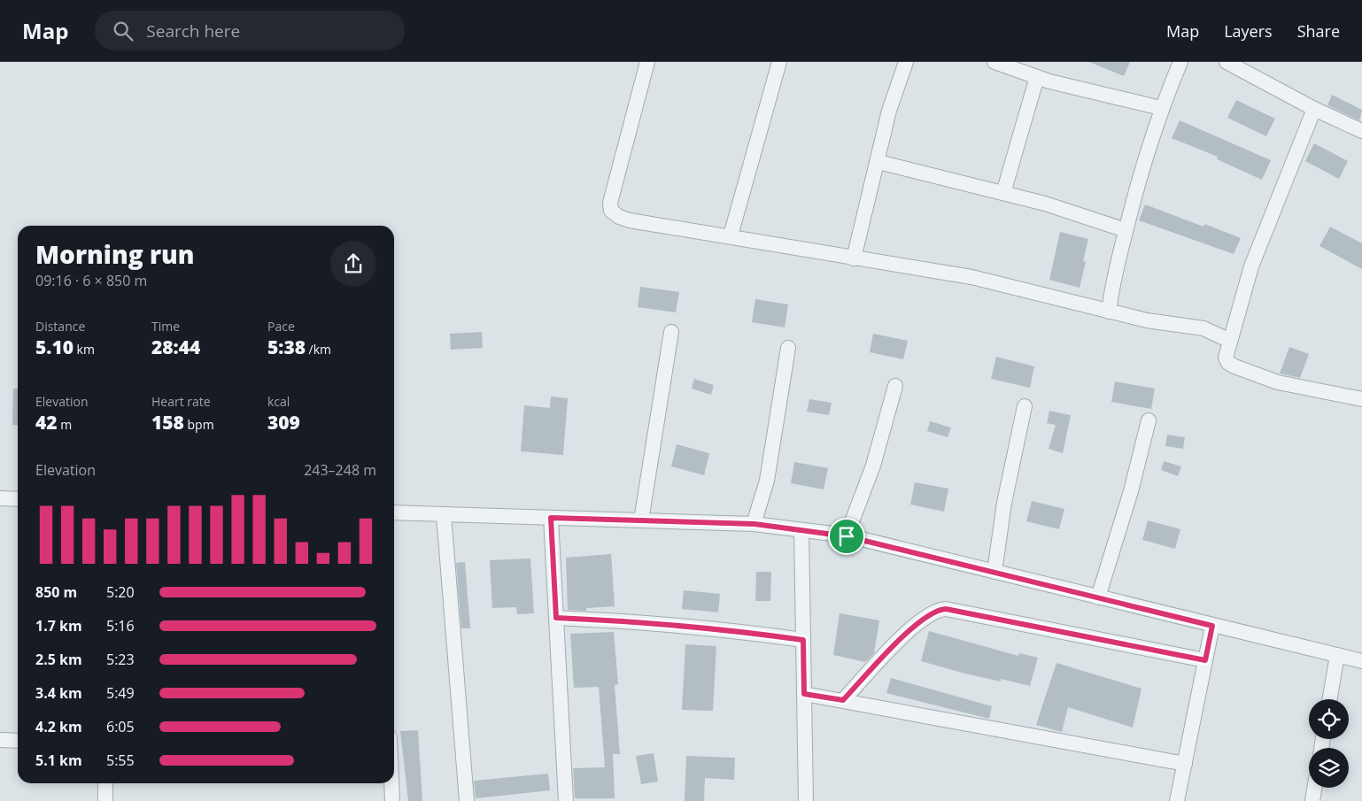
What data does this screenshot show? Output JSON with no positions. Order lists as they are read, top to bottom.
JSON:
{
  "page": {
    "header": "Map",
    "search": "Search here",
    "nav": ["Map", "Layers", "Share"],
    "heading": ["Morning run", "09:16 · 6 × 850 m"],
    "stats": [
      ["Distance", "5.10 km"],
      ["Time", "28:44"],
      ["Pace", "5:38 /km"],
      ["Elevation", "42 m"],
      ["Heart rate", "158 bpm"],
      ["kcal", "309"]
    ],
    "chart": ["Elevation", "243–248 m"],
    "list": [
      {
        "name": "850 m",
        "note": "5:20"
      },
      {
        "name": "1.7 km",
        "note": "5:16"
      },
      {
        "name": "2.5 km",
        "note": "5:23"
      },
      {
        "name": "3.4 km",
        "note": "5:49"
      },
      {
        "name": "4.2 km",
        "note": "6:05"
      },
      {
        "name": "5.1 km",
        "note": "5:55"
      }
    ]
  }
}
